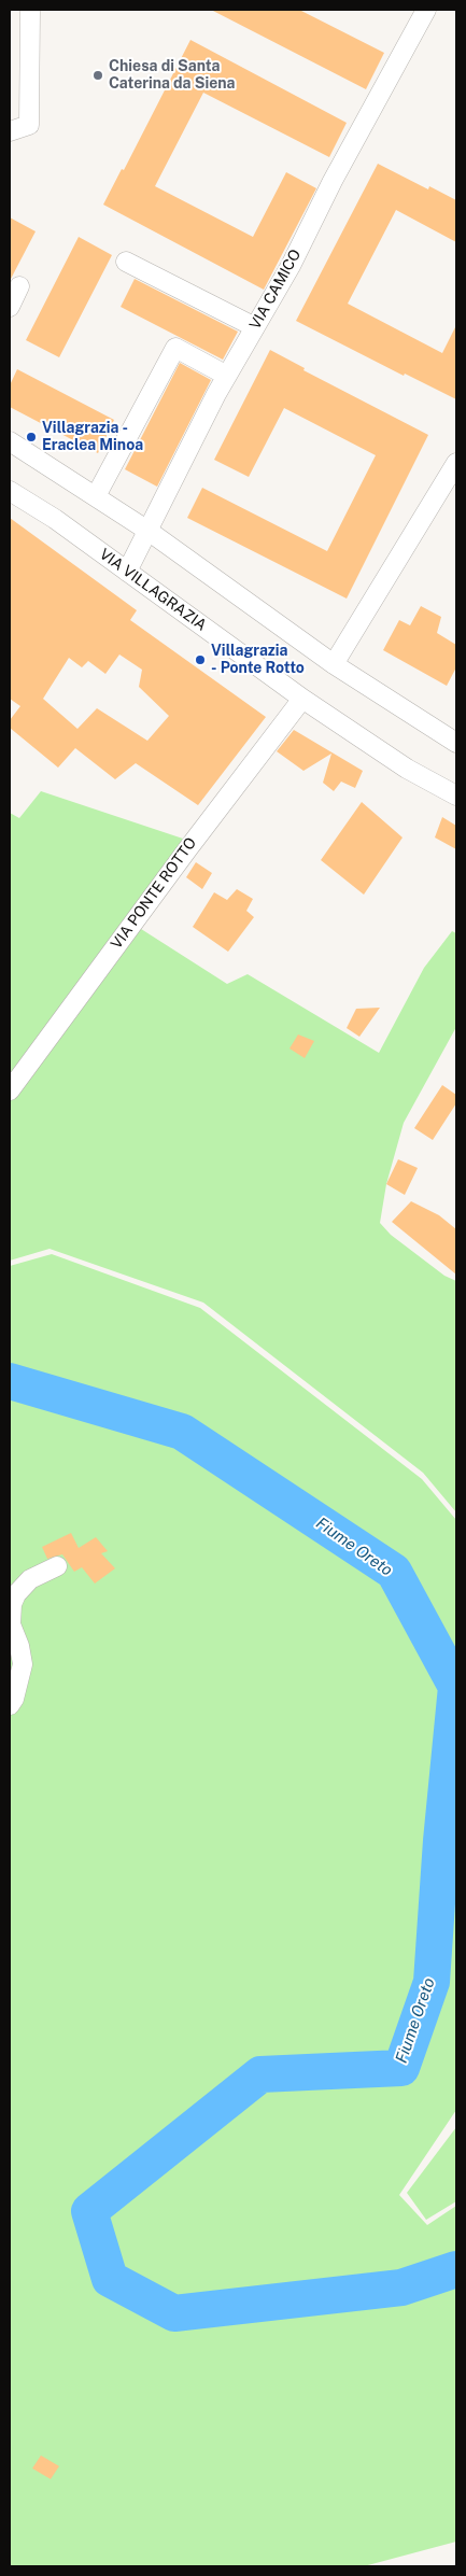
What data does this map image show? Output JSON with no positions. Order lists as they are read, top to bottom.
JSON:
{
  "streets": {
    "street": ["VIA CAMICO", "VIA VILLAGRAZIA", "VIA PONTE ROTTO"]
  },
  "crossings": [
    ["VIA CAMICO", "VIA VILLAGRAZIA"],
    ["VIA VILLAGRAZIA", "VIA PONTE ROTTO"]
  ],
  "water": ["Fiume Oreto"],
  "places": ["Chiesa di Santa Caterina da Siena", "Villagrazia - Eraclea Minoa", "Villagrazia - Ponte Rotto"]
}
